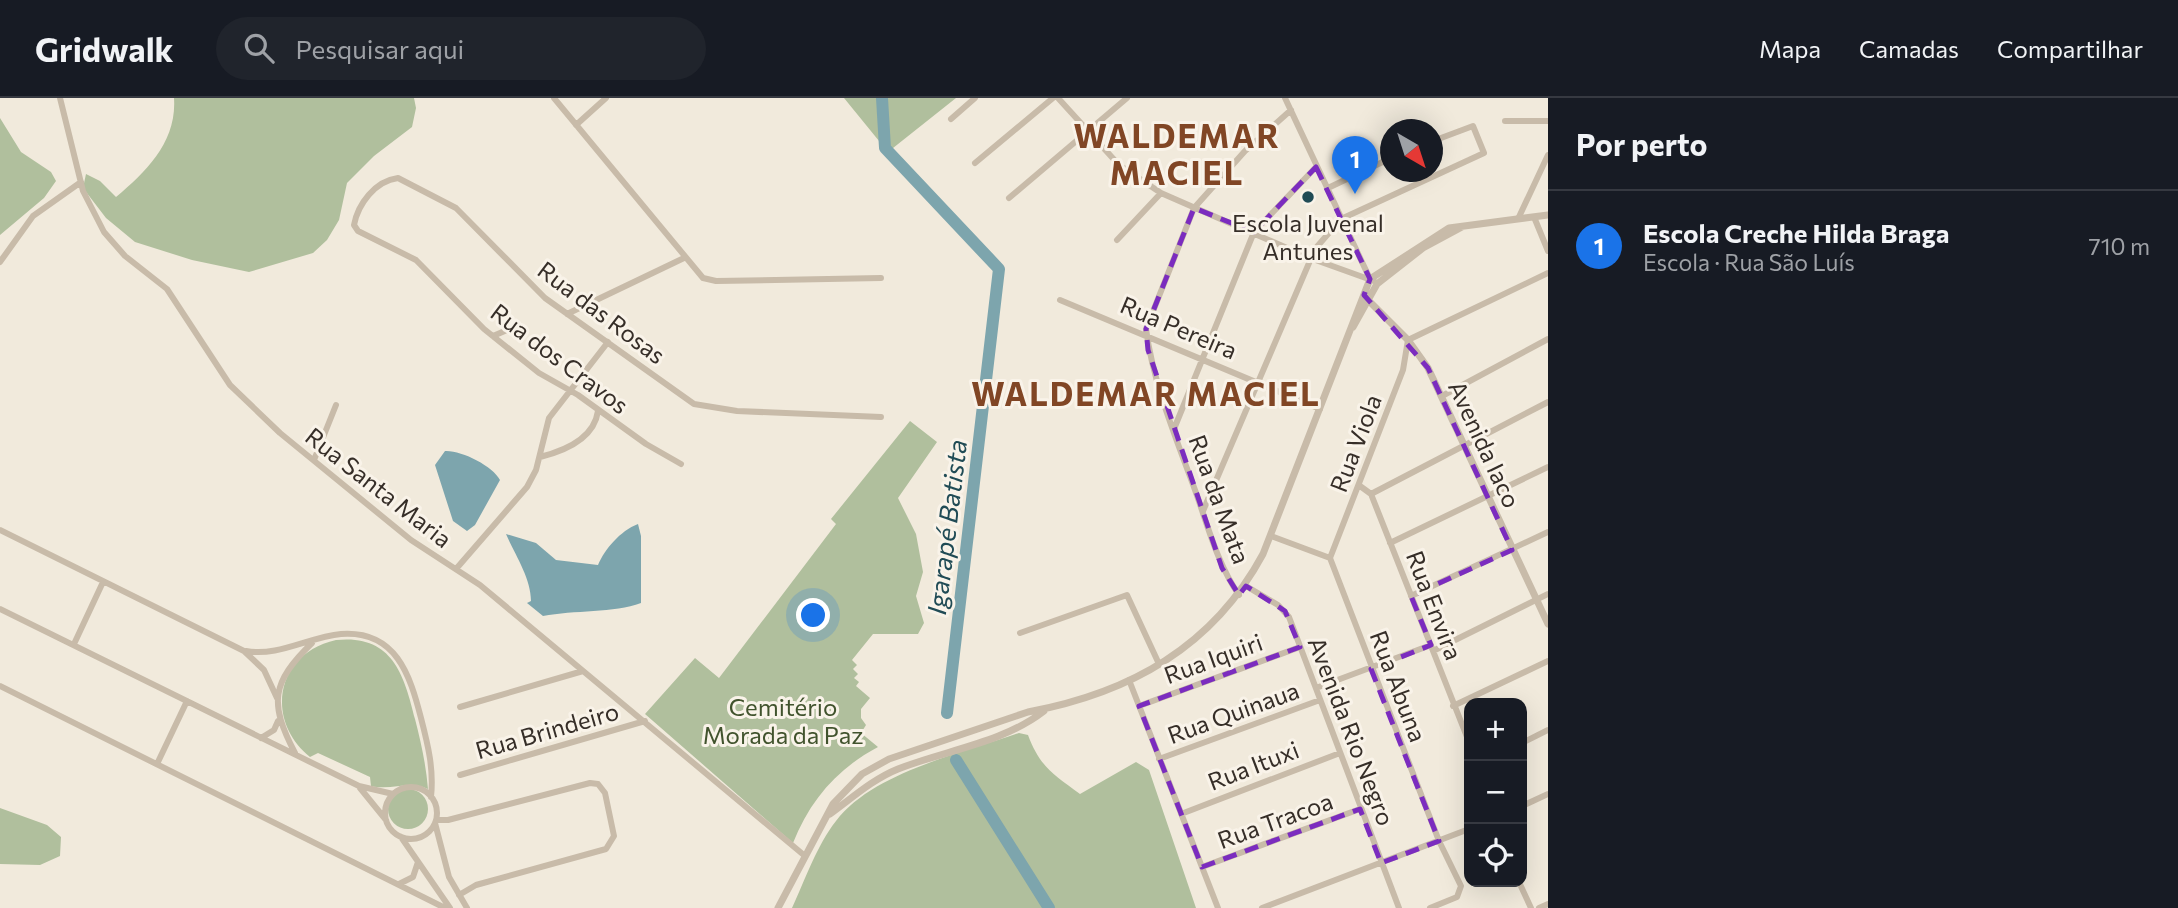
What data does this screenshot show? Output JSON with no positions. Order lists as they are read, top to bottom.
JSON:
{
  "streets": {
    "street": [
      "Rua das Rosas",
      "Rua Pereira",
      "Rua dos Cravos",
      "Rua Viola",
      "Avenida Iaco",
      "Rua Santa Maria",
      "Rua da Mata",
      "Rua Envira",
      "Rua Iquiri",
      "Rua Abuna",
      "Rua Quinaua",
      "Rua Brindeiro",
      "Avenida Rio Negro",
      "Rua Ituxi",
      "Rua Tracoa"
    ]
  },
  "crossings": [
    ["Rua das Rosas", "Rua dos Cravos"],
    ["Rua Pereira", "Rua da Mata"],
    ["Rua Viola", "Avenida Iaco"],
    ["Rua Viola", "Rua Envira"],
    ["Rua Viola", "Rua Abuna"],
    ["Rua Santa Maria", "Rua Brindeiro"],
    ["Rua Iquiri", "Avenida Rio Negro"],
    ["Rua Quinaua", "Avenida Rio Negro"],
    ["Avenida Rio Negro", "Rua Ituxi"],
    ["Avenida Rio Negro", "Rua Tracoa"]
  ],
  "districts": ["WALDEMAR MACIEL", "WALDEMAR MACIEL"],
  "water": ["Igarapé Batista"],
  "parks": ["Cemitério Morada da Paz"],
  "places": ["Escola Juvenal Antunes"],
  "north": "bottom right",
  "page": {
    "header": "Gridwalk",
    "search": "Pesquisar aqui",
    "nav": ["Mapa", "Camadas", "Compartilhar"],
    "heading": "Por perto",
    "pins": "1",
    "list": [
      {
        "mark": "1",
        "name": "Escola Creche Hilda Braga",
        "note": "Escola · Rua São Luís",
        "value": "710 m"
      }
    ],
    "map_buttons": ["+", "−"]
  }
}
